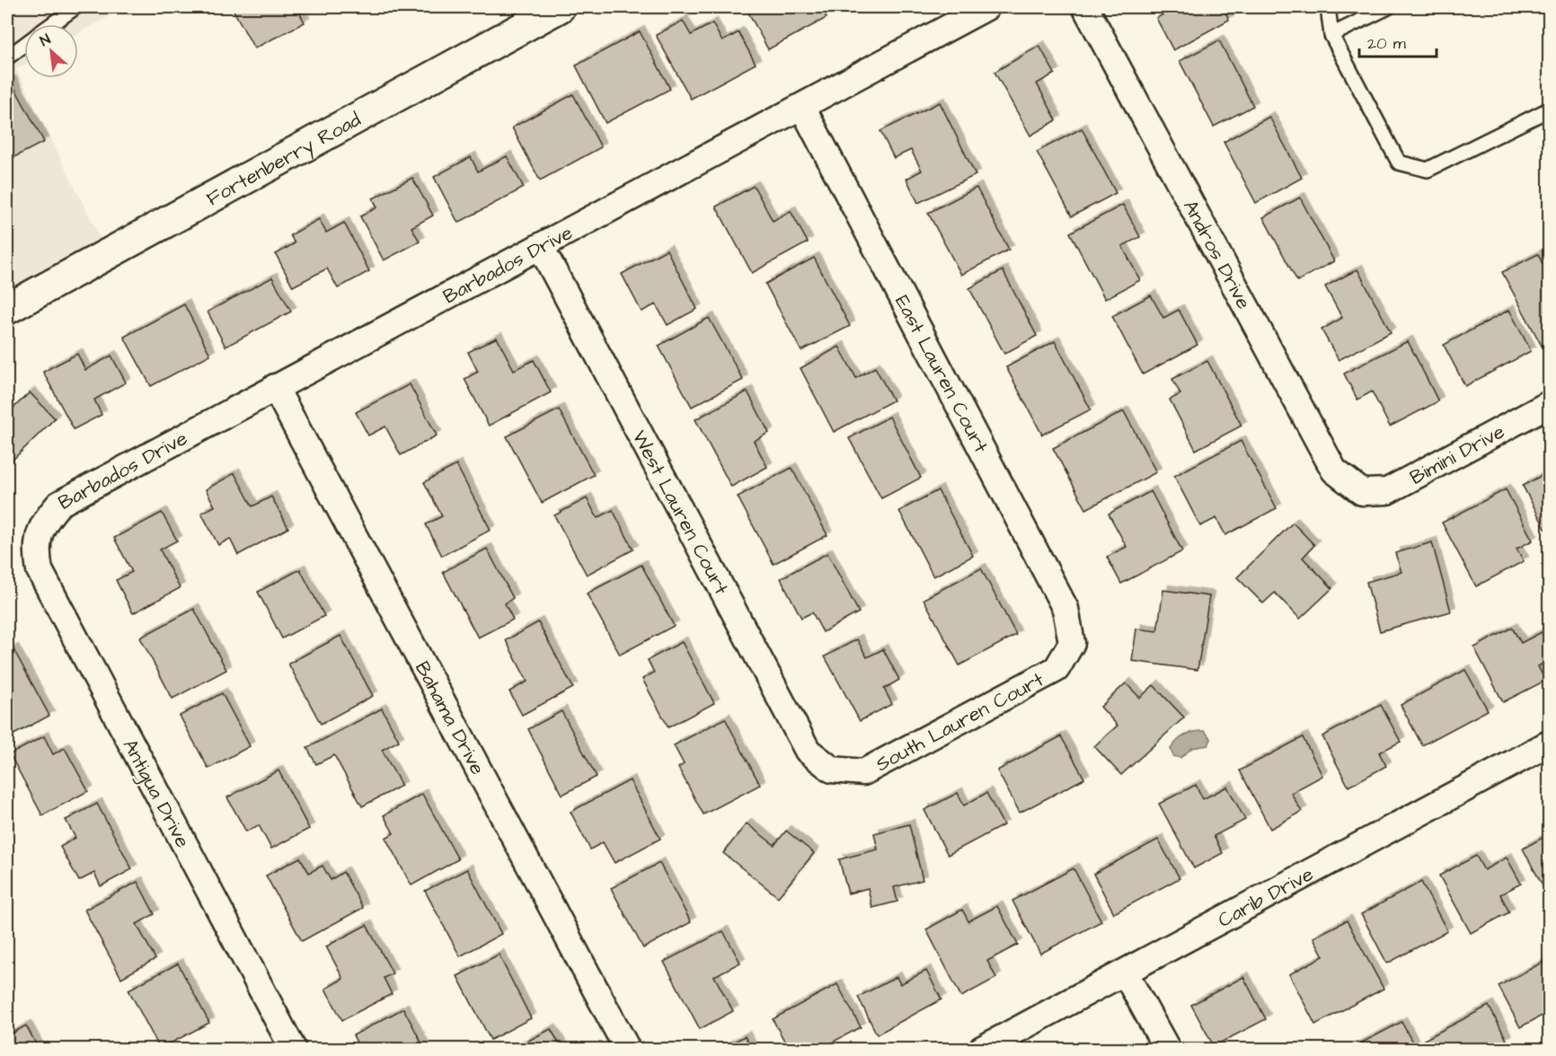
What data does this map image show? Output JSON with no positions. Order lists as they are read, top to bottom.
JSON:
{
  "streets": {
    "street": [
      "Fortenberry Road",
      "Andros Drive",
      "Barbados Drive",
      "East Lauren Court",
      "Bimini Drive",
      "West Lauren Court",
      "Bahama Drive",
      "South Lauren Court",
      "Antigua Drive",
      "Carib Drive"
    ]
  },
  "crossings": [
    ["Andros Drive", "Bimini Drive"],
    ["Barbados Drive", "East Lauren Court"],
    ["Barbados Drive", "West Lauren Court"],
    ["Barbados Drive", "Bahama Drive"],
    ["Barbados Drive", "Antigua Drive"],
    ["East Lauren Court", "South Lauren Court"],
    ["West Lauren Court", "South Lauren Court"]
  ],
  "scale_bar": "20 m",
  "north": "top left"
}
